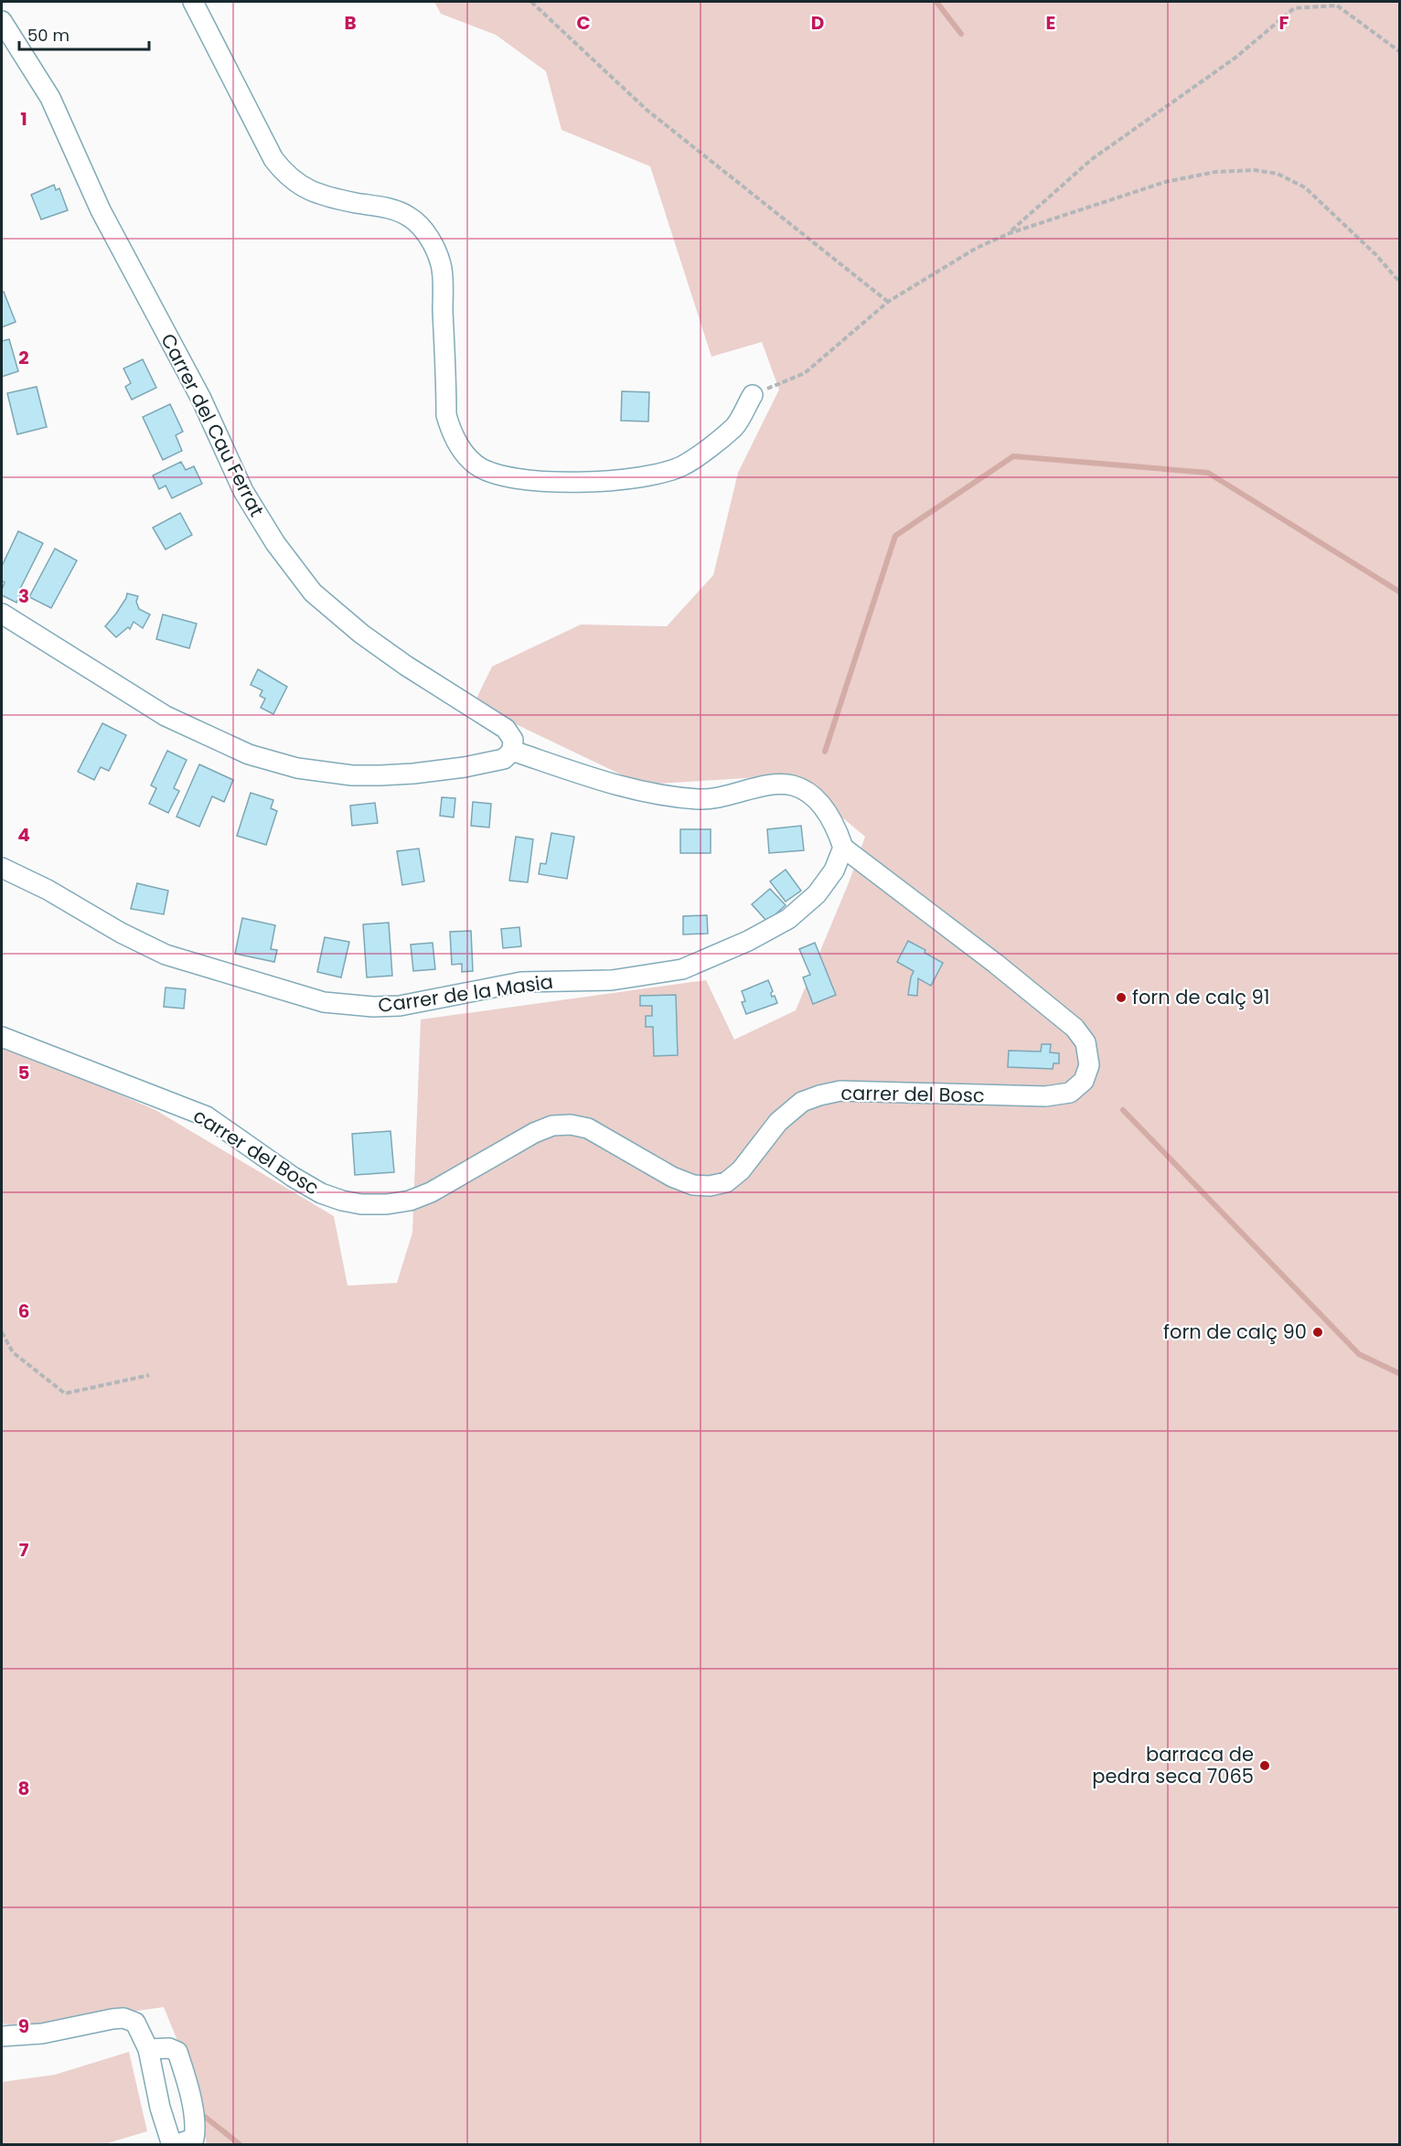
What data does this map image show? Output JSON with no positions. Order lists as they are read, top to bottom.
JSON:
{
  "streets": {
    "street": ["Carrer del Cau Ferrat", "Carrer de la Masia", "carrer del Bosc"]
  },
  "crossings": [
    ["Carrer de la Masia", "carrer del Bosc"]
  ],
  "places": ["forn de calç 91", "forn de calç 90", "barraca de pedra seca 7065"],
  "scale_bar": "50 m",
  "grid": {
    "columns": [
      "B",
      "C",
      "D",
      "E",
      "F"
    ],
    "rows": [
      "1",
      "2",
      "3",
      "4",
      "5",
      "6",
      "7",
      "8",
      "9"
    ]
  }
}
